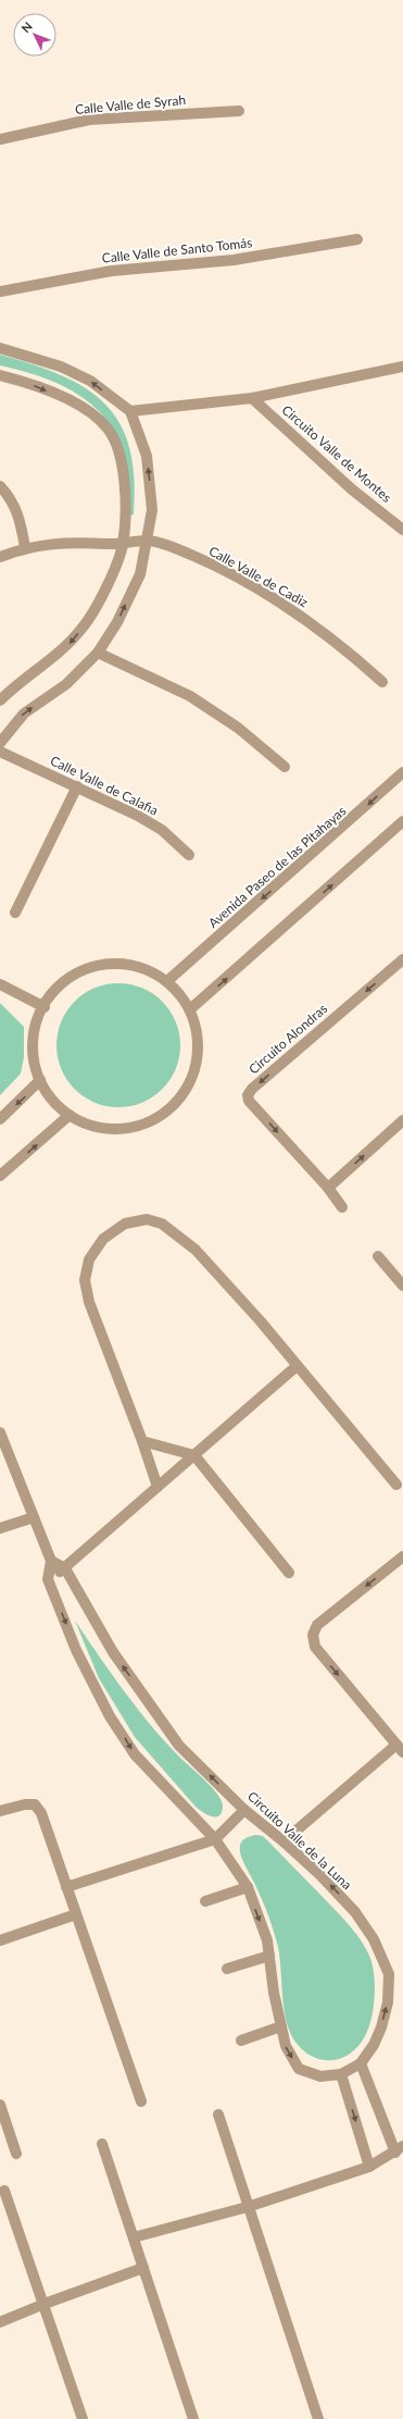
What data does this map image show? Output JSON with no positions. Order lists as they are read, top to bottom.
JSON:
{
  "streets": {
    "street": [
      "Calle Valle de Syrah",
      "Calle Valle de Santo Tomás",
      "Circuito Valle de Montes",
      "Calle Valle de Cadiz",
      "Calle Valle de Calafia",
      "Avenida Paseo de las Pitahayas",
      "Circuito Alondras",
      "Circuito Valle de la Luna"
    ]
  },
  "north": "top left"
}
